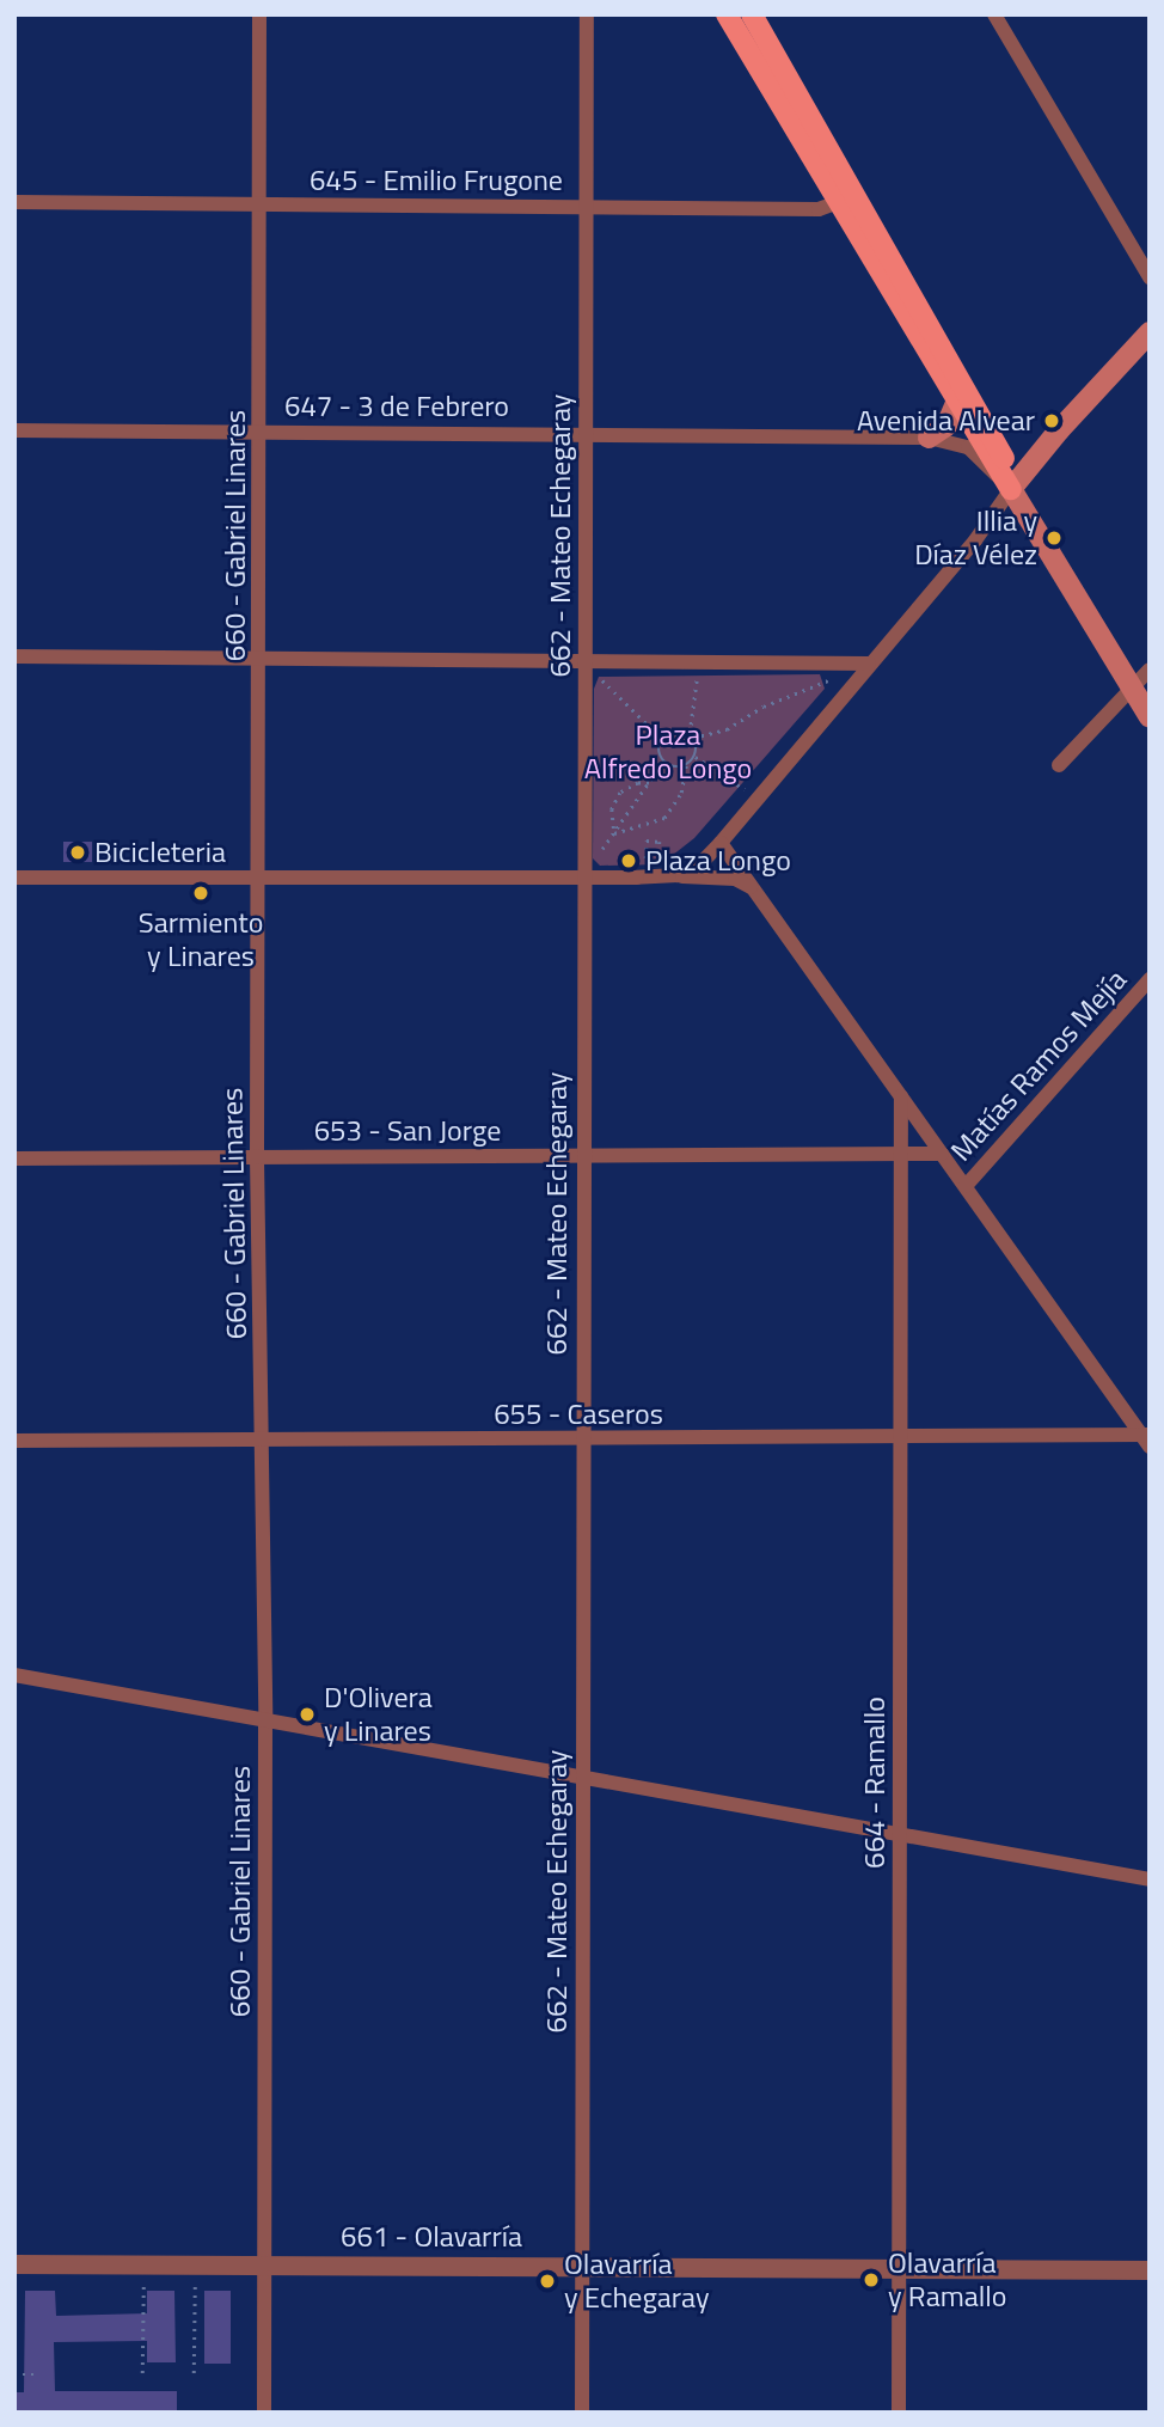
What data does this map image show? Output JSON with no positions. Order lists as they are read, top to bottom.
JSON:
{
  "streets": {
    "street": [
      "645 - Emilio Frugone",
      "647 - 3 de Febrero",
      "660 - Gabriel Linares",
      "662 - Mateo Echegaray",
      "Matías Ramos Mejía",
      "653 - San Jorge",
      "655 - Caseros",
      "664 - Ramallo",
      "661 - Olavarría"
    ]
  },
  "crossings": [
    ["645 - Emilio Frugone", "660 - Gabriel Linares"],
    ["645 - Emilio Frugone", "662 - Mateo Echegaray"],
    ["647 - 3 de Febrero", "660 - Gabriel Linares"],
    ["647 - 3 de Febrero", "662 - Mateo Echegaray"],
    ["660 - Gabriel Linares", "653 - San Jorge"],
    ["660 - Gabriel Linares", "655 - Caseros"],
    ["660 - Gabriel Linares", "661 - Olavarría"],
    ["662 - Mateo Echegaray", "653 - San Jorge"],
    ["662 - Mateo Echegaray", "655 - Caseros"],
    ["662 - Mateo Echegaray", "661 - Olavarría"],
    ["653 - San Jorge", "664 - Ramallo"],
    ["655 - Caseros", "664 - Ramallo"],
    ["664 - Ramallo", "661 - Olavarría"]
  ],
  "parks": ["Plaza Alfredo Longo"],
  "places": [
    "Avenida Alvear",
    "Illia y Díaz Vélez",
    "Bicicleteria",
    "Plaza Longo",
    "Sarmiento y Linares",
    "D'Olivera y Linares",
    "Olavarría y Ramallo",
    "Olavarría y Echegaray"
  ]
}
